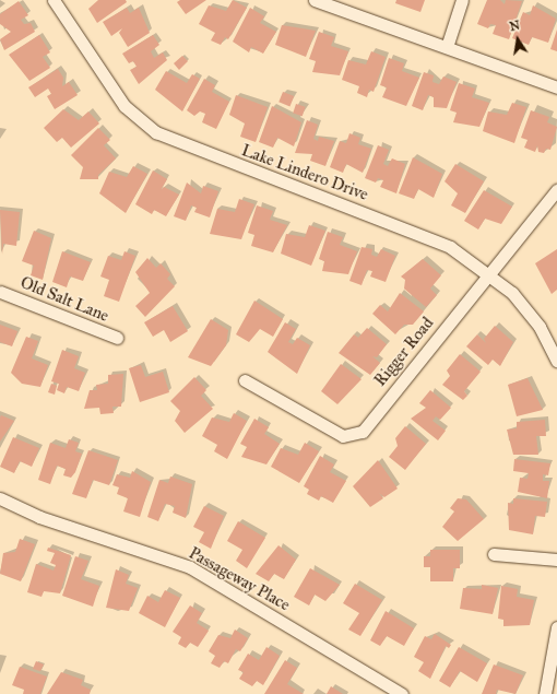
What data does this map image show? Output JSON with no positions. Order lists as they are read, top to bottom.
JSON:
{
  "streets": {
    "street": [
      "Lake Lindero Drive",
      "Old Salt Lane",
      "Rigger Road",
      "Passageway Place"
    ]
  },
  "crossings": [
    ["Lake Lindero Drive", "Rigger Road"]
  ],
  "north": "top"
}
